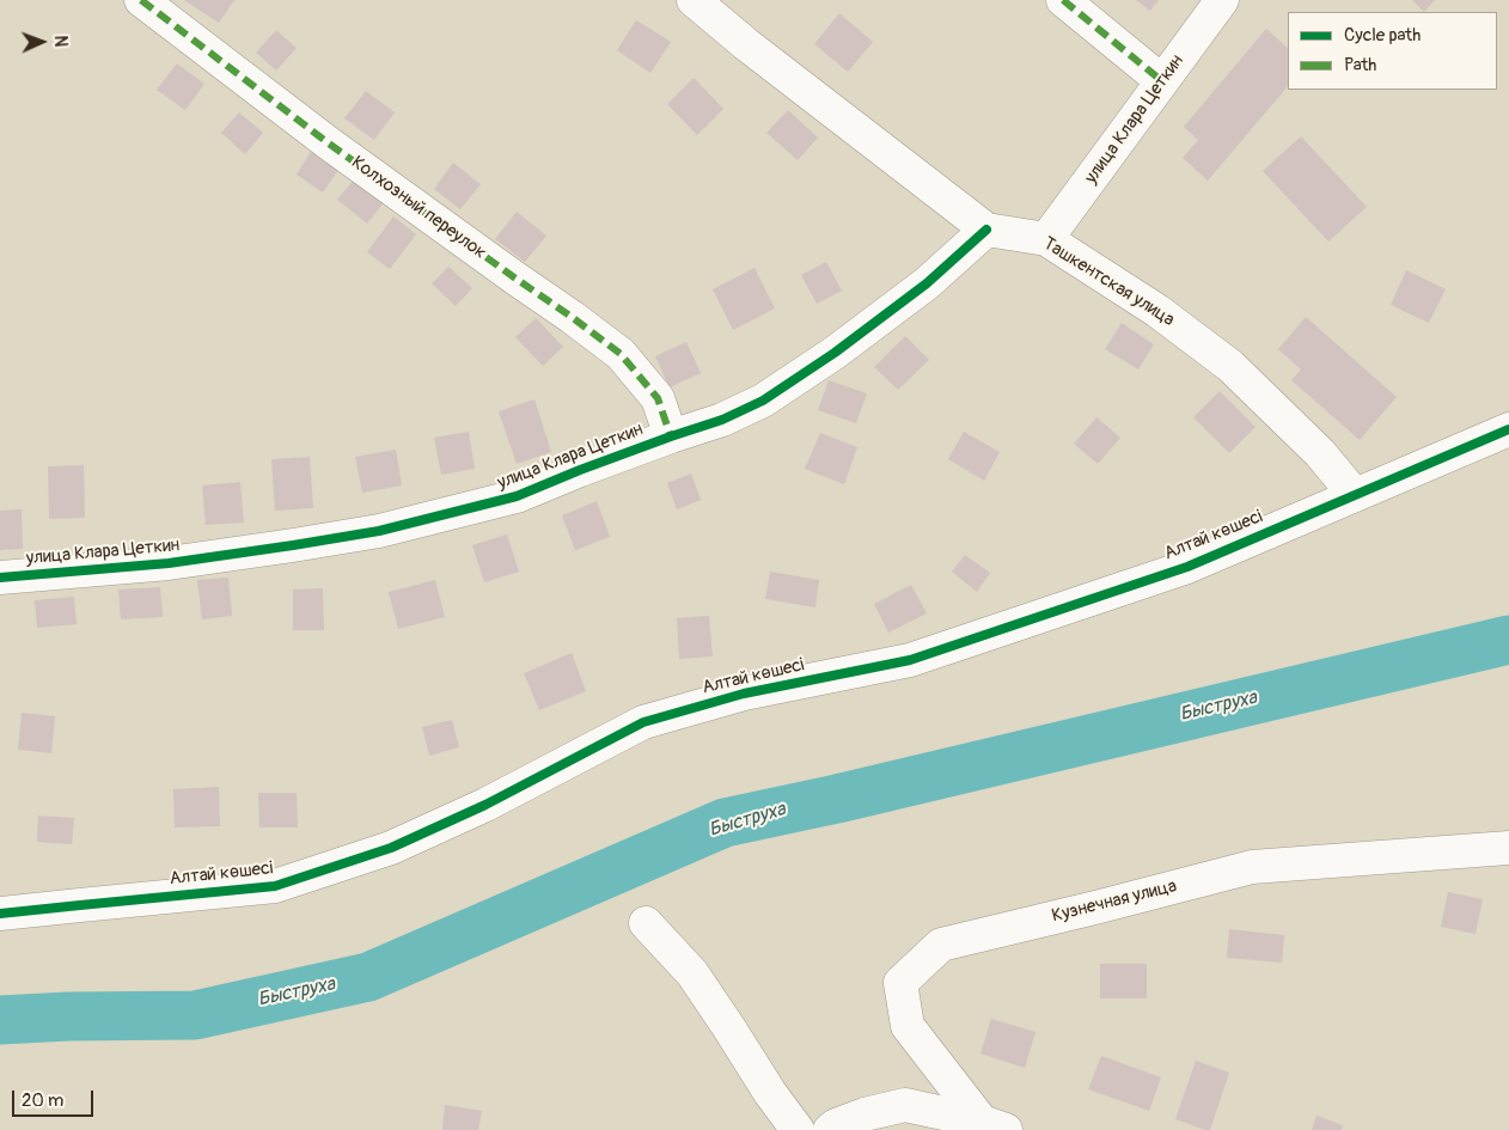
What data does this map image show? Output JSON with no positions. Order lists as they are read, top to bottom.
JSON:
{
  "streets": {
    "street": [
      "улица Клара Цеткин",
      "Колхозный переулок",
      "Ташкентская улица",
      "Алтай көшесі",
      "Кузнечная улица"
    ]
  },
  "crossings": [
    ["улица Клара Цеткин", "Колхозный переулок"],
    ["улица Клара Цеткин", "Ташкентская улица"],
    ["Ташкентская улица", "Алтай көшесі"]
  ],
  "water": ["Быструха"],
  "legend": ["Cycle path", "Path"],
  "scale_bar": "20 m",
  "north": "right"
}
